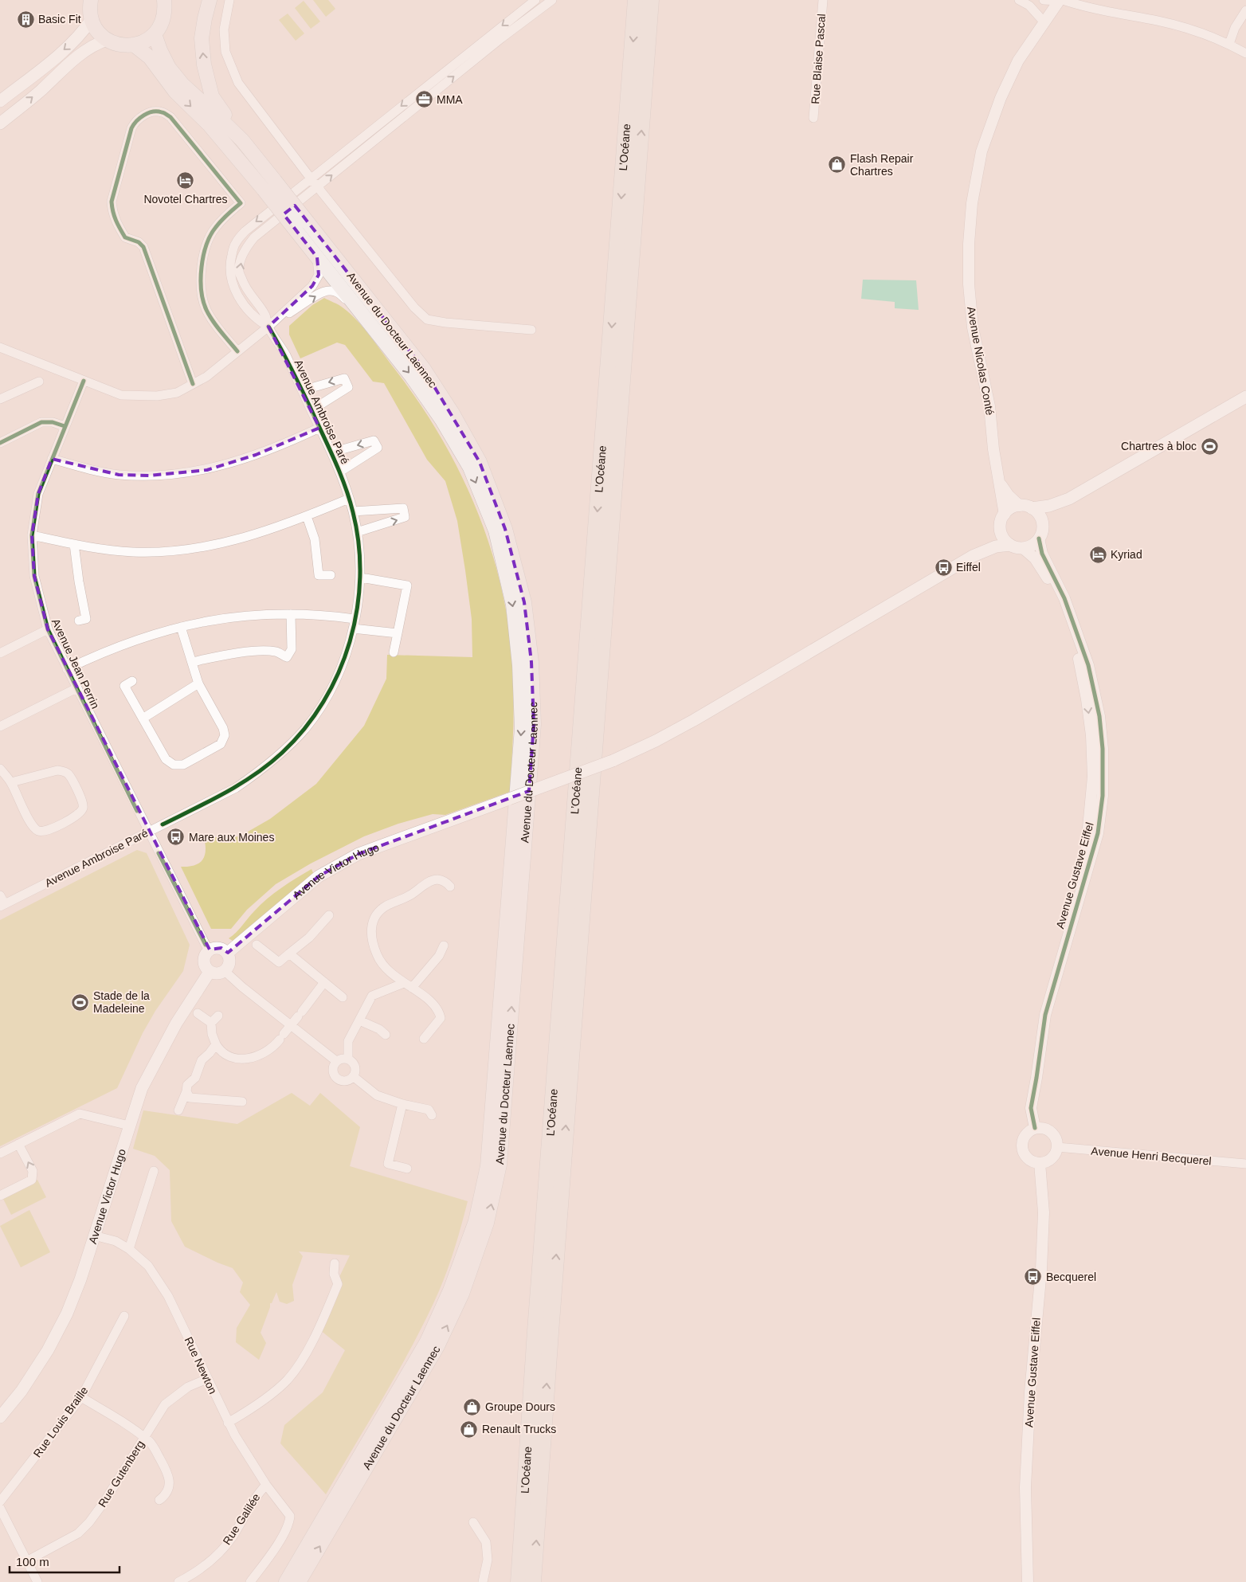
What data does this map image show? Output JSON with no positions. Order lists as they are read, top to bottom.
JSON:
{
  "streets": {
    "highway": ["L’Océane"],
    "main road": ["Avenue du Docteur Laennec", "Avenue Victor Hugo"],
    "street": [
      "Rue Blaise Pascal",
      "Avenue Nicolas Conté",
      "Avenue Ambroise Paré",
      "Avenue Jean Perrin",
      "Avenue Gustave Eiffel",
      "Avenue Henri Becquerel",
      "Rue Newton",
      "Rue Louis Braille",
      "Rue Gutenberg",
      "Rue Galilée"
    ]
  },
  "crossings": [
    ["Avenue Nicolas Conté", "Avenue Gustave Eiffel"],
    ["Avenue Ambroise Paré", "Avenue Jean Perrin"],
    ["Avenue Jean Perrin", "Avenue Victor Hugo"],
    ["Avenue Victor Hugo", "Rue Newton"],
    ["Avenue Gustave Eiffel", "Avenue Henri Becquerel"],
    ["Rue Newton", "Rue Gutenberg"],
    ["Rue Newton", "Rue Galilée"]
  ],
  "places": {
    "building": ["Basic Fit"],
    "office": ["MMA"],
    "shop": ["Flash Repair Chartres", "Groupe Dours", "Renault Trucks"],
    "hotel": ["Novotel Chartres", "Kyriad"],
    "sports": ["Chartres à bloc", "Stade de la Madeleine"],
    "bus stop": ["Eiffel", "Mare aux Moines", "Becquerel"]
  },
  "scale_bar": "100 m"
}
